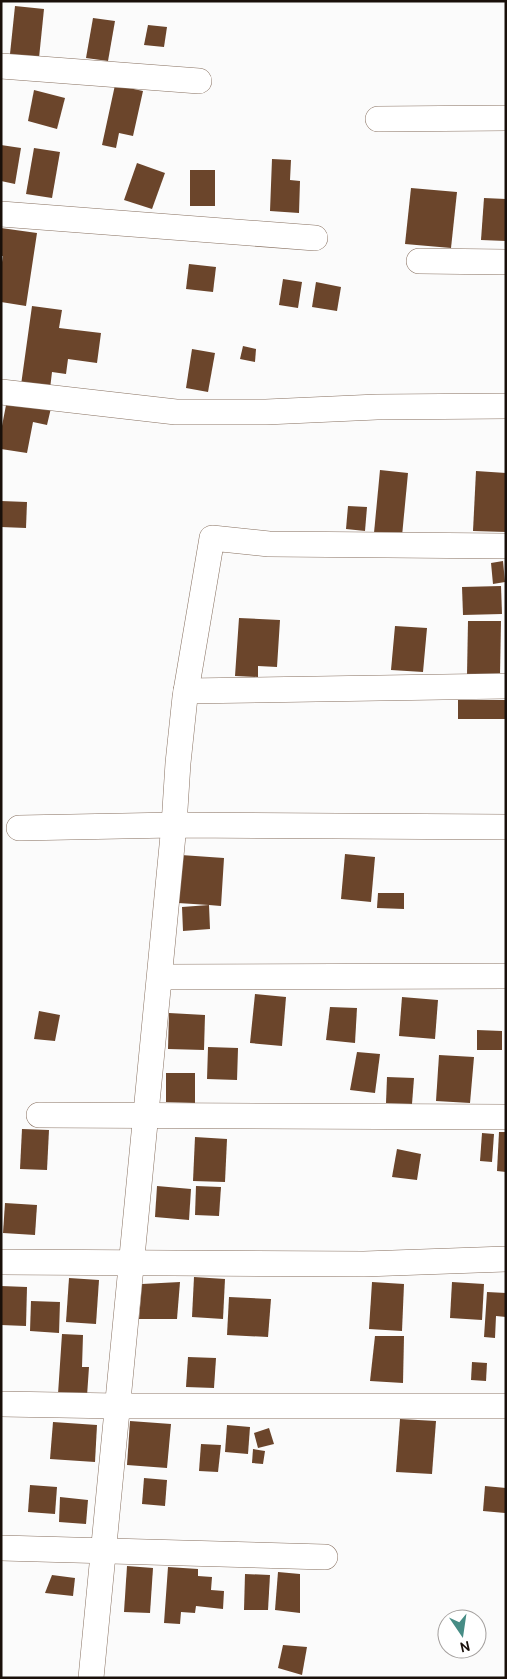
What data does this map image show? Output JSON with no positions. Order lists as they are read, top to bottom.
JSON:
{
  "north": "bottom"
}
